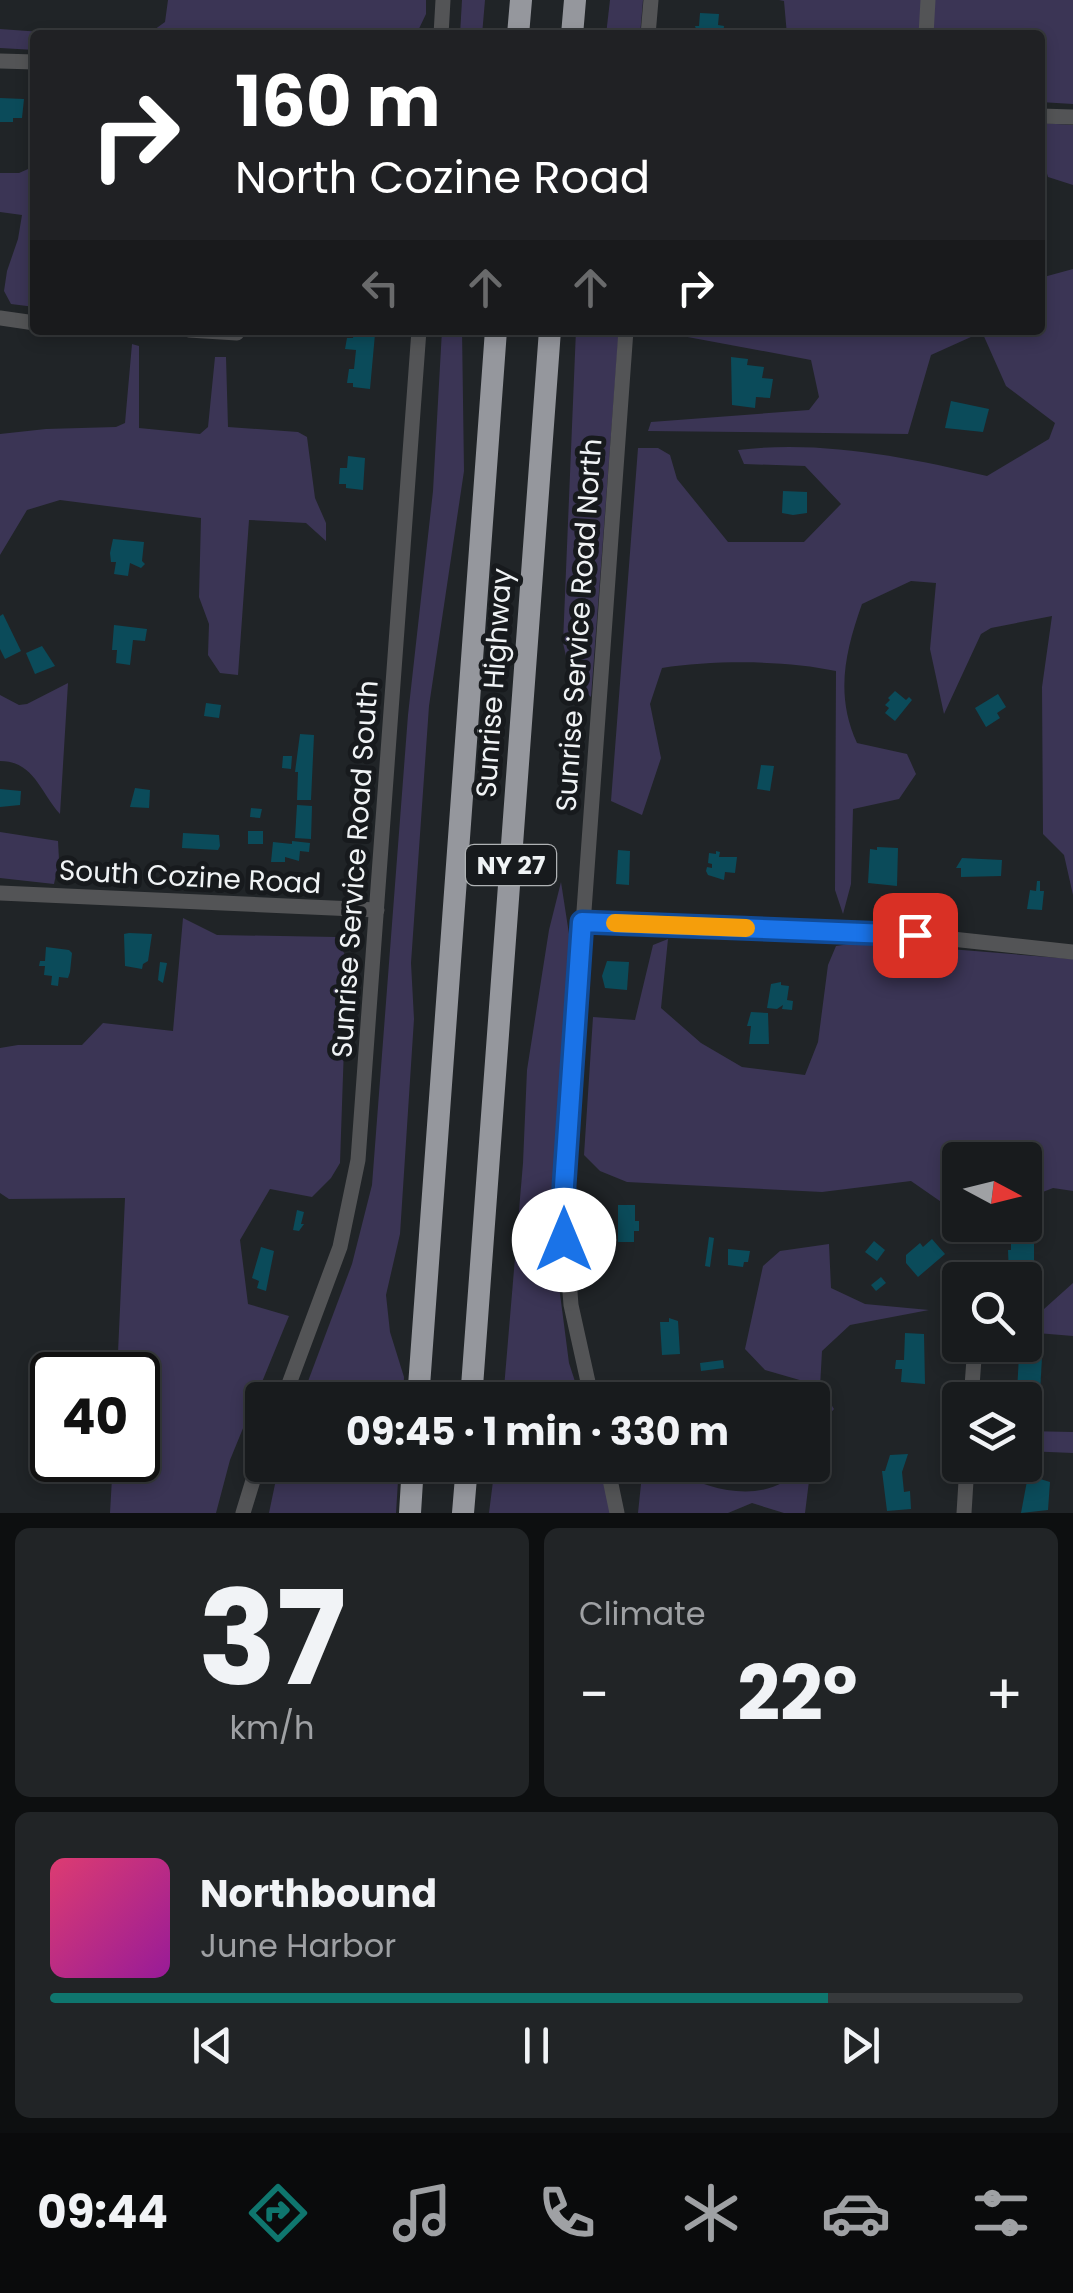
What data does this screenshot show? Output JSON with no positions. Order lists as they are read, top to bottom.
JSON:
{
  "streets": {
    "highway": ["Sunrise Highway", "NY 27"],
    "street": ["Sunrise Service Road North", "Sunrise Service Road South", "South Cozine Road"]
  },
  "crossings": [
    ["Sunrise Service Road South", "South Cozine Road"]
  ],
  "north": "right",
  "page": {
    "turn": ["160 m", "North Cozine Road"],
    "limit": "40",
    "trip": "09:45 · 1 min · 330 m",
    "tile": [
      ["37", "km/h"],
      "Climate"
    ],
    "heat": ["−", "22°", "+"],
    "song": ["Northbound", "June Harbor"],
    "tabs": "09:44"
  }
}
